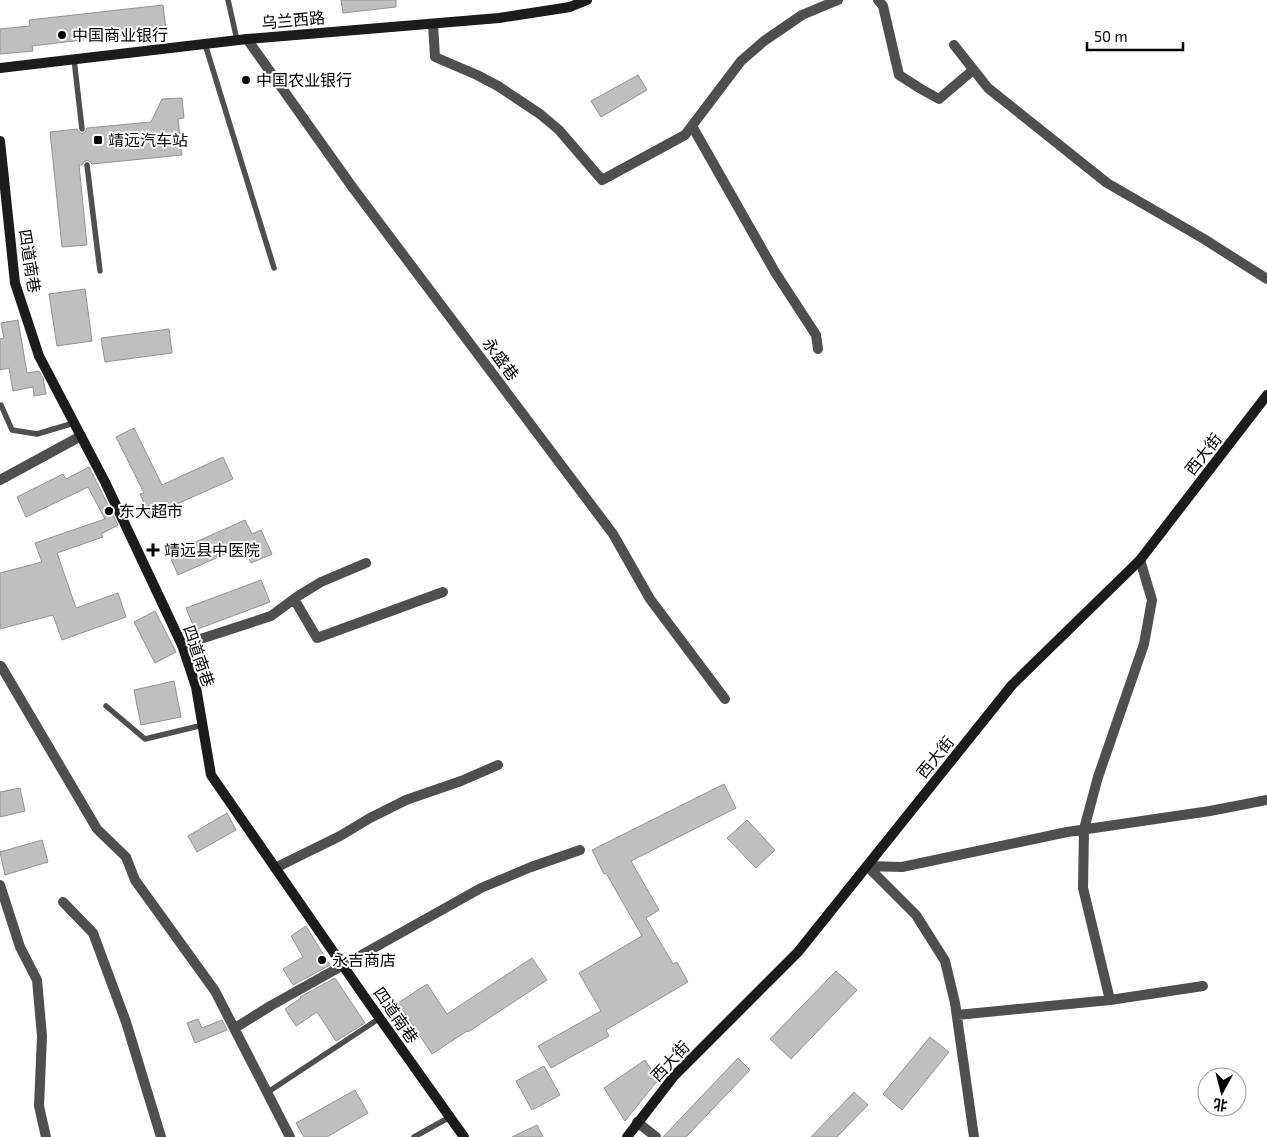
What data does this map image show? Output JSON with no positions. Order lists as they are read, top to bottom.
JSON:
{
  "streets": {
    "main road": ["乌兰西路", "四道南巷", "西大街"],
    "street": ["永盛巷"]
  },
  "crossings": [
    ["乌兰西路", "永盛巷"]
  ],
  "places": {
    "other": [
      "中国商业银行",
      "中国农业银行",
      "东大超市",
      "永吉商店"
    ],
    "transit": ["靖远汽车站"],
    "health": ["靖远县中医院"]
  },
  "scale_bar": "50 m",
  "north": "bottom"
}
